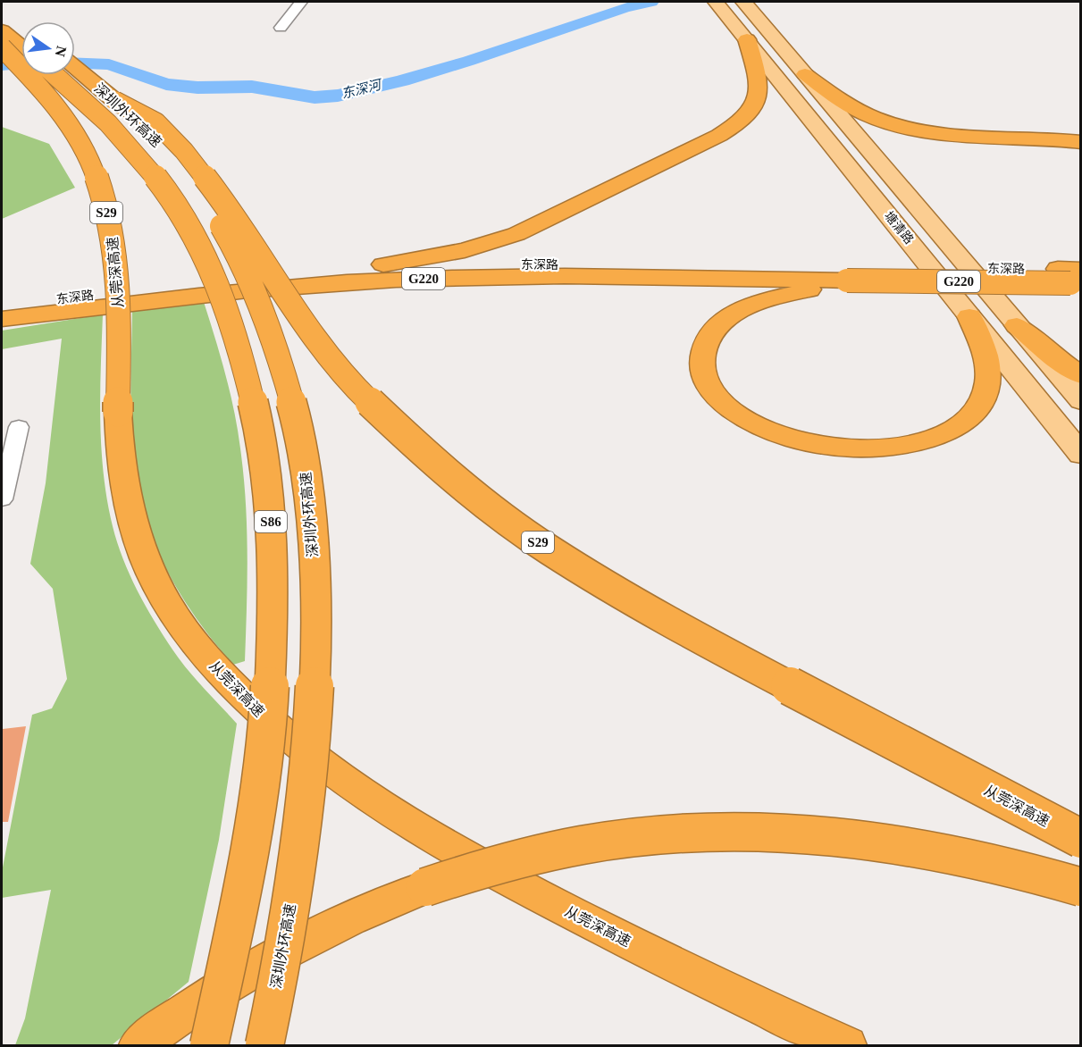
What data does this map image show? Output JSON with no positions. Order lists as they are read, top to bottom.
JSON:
{
  "streets": {
    "highway": [
      "深圳外环高速",
      "S29",
      "东深路",
      "从莞深高速",
      "G220",
      "S86"
    ],
    "main road": ["塘清路"]
  },
  "crossings": [
    ["深圳外环高速", "从莞深高速"]
  ],
  "water": ["东深河"],
  "north": "right"
}
